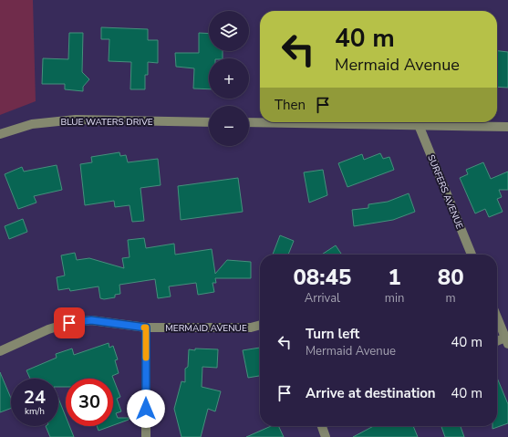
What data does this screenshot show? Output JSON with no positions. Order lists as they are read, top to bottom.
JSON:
{
  "streets": {
    "street": ["BLUE WATERS DRIVE", "SURFERS AVENUE", "MERMAID AVENUE"]
  },
  "page": {
    "map_buttons": ["+", "−"],
    "turn": ["40 m", "Mermaid Avenue"],
    "then": "Then",
    "eta": [
      "08:45",
      "Arrival",
      "1",
      "min",
      "80",
      "m"
    ],
    "list": [
      {
        "name": "Turn left",
        "note": "Mermaid Avenue",
        "value": "40 m"
      },
      {
        "name": "Arrive at destination",
        "value": "40 m"
      }
    ],
    "speed": "24 km/h",
    "limit": "30"
  }
}
